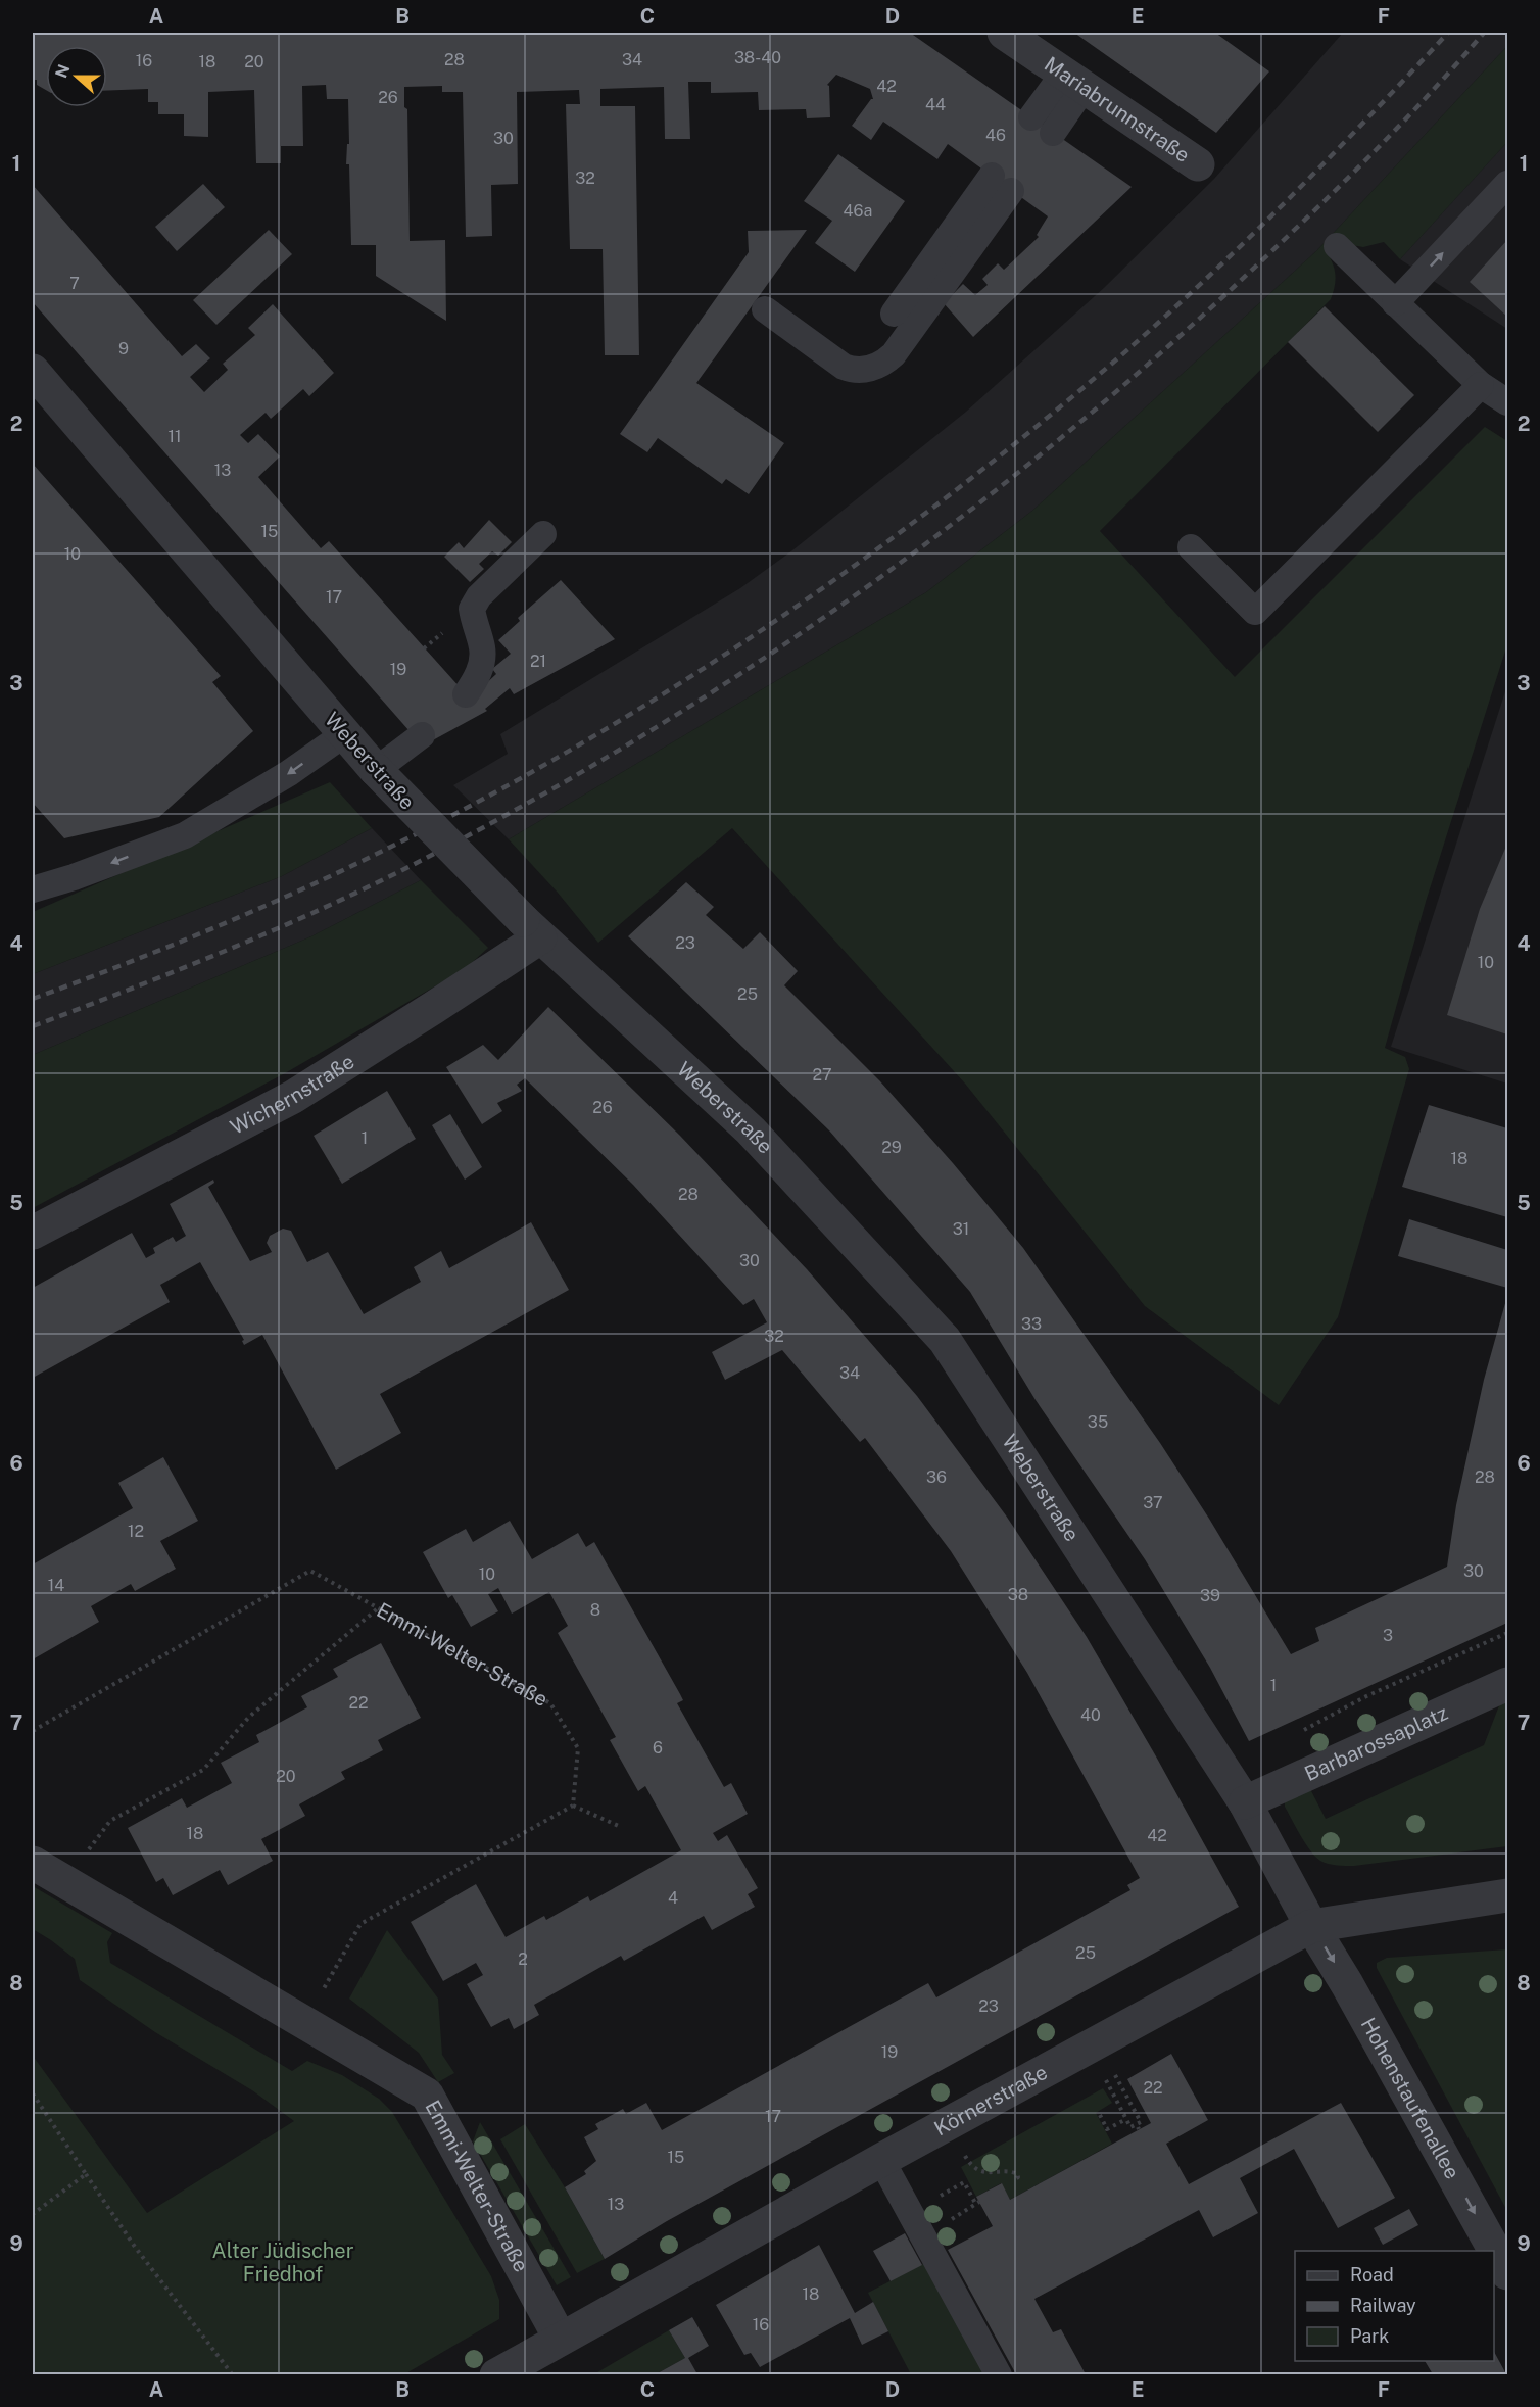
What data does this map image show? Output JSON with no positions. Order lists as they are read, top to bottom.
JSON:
{
  "streets": {
    "street": [
      "Mariabrunnstraße",
      "Weberstraße",
      "Wichernstraße",
      "Emmi-Welter-Straße",
      "Barbarossaplatz",
      "Hohenstaufenallee",
      "Körnerstraße"
    ]
  },
  "crossings": [
    ["Weberstraße", "Wichernstraße"],
    ["Weberstraße", "Barbarossaplatz"],
    ["Weberstraße", "Hohenstaufenallee"],
    ["Weberstraße", "Körnerstraße"],
    ["Emmi-Welter-Straße", "Körnerstraße"],
    ["Hohenstaufenallee", "Körnerstraße"]
  ],
  "one_way": ["Hohenstaufenallee"],
  "parks": ["Alter Jüdischer Friedhof"],
  "house_numbers": [
    "38-40",
    "28",
    "34",
    "16",
    "18",
    "20",
    "42",
    "26",
    "44",
    "46",
    "30",
    "32",
    "46a",
    "7",
    "9",
    "11",
    "13",
    "15",
    "10",
    "17",
    "21",
    "19",
    "23",
    "10",
    "25",
    "27",
    "26",
    "1",
    "29",
    "18",
    "28",
    "31",
    "30",
    "33",
    "32",
    "34",
    "35",
    "36",
    "28",
    "37",
    "12",
    "30",
    "10",
    "14",
    "38",
    "39",
    "8",
    "3",
    "1",
    "22",
    "40",
    "6",
    "20",
    "18",
    "42",
    "4",
    "25",
    "2",
    "23",
    "19",
    "22",
    "17",
    "15",
    "13",
    "18",
    "16"
  ],
  "legend": ["Road", "Railway", "Park"],
  "north": "left",
  "grid": {
    "columns": [
      "A",
      "B",
      "C",
      "D",
      "E",
      "F"
    ],
    "rows": [
      "1",
      "2",
      "3",
      "4",
      "5",
      "6",
      "7",
      "8",
      "9"
    ]
  }
}
